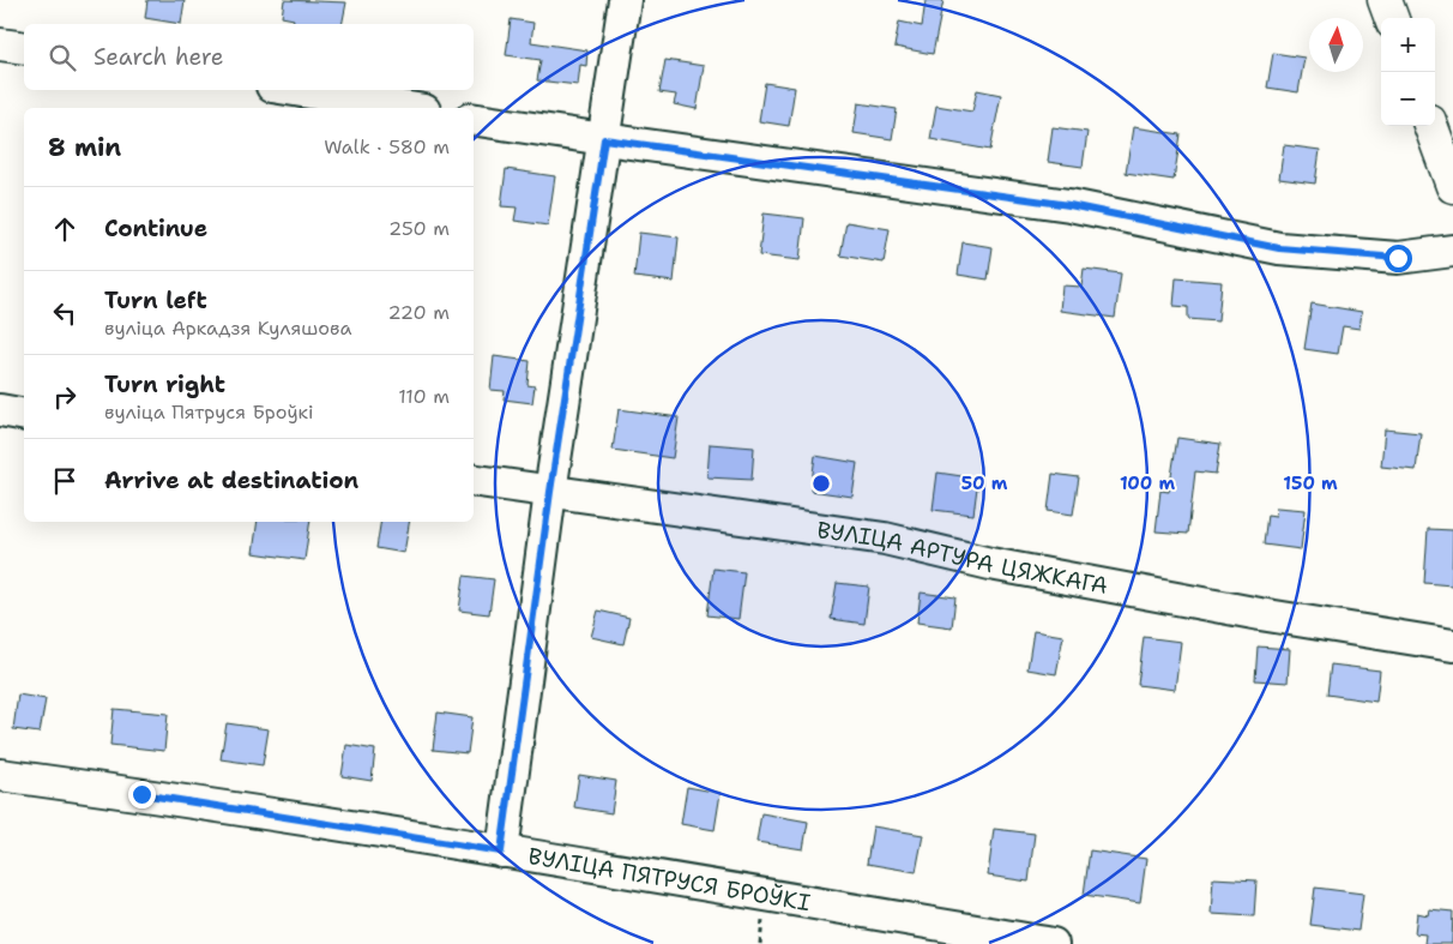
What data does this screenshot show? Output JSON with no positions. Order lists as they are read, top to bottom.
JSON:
{
  "streets": {
    "street": ["ВУЛІЦА АРТУРА ЦЯЖКАГА", "ВУЛІЦА ПЯТРУСЯ БРОЎКІ"]
  },
  "north": "top",
  "page": {
    "map_buttons": ["+", "−"],
    "search": "Search here",
    "heading": ["8 min", "Walk · 580 m"],
    "list": [
      ["Continue", "250 m"],
      ["Turn left", "вуліца Аркадзя Куляшова", "220 m"],
      ["Turn right", "вуліца Пятруся Броўкі", "110 m"],
      "Arrive at destination"
    ]
  },
  "rings": ["50 m", "100 m", "150 m"]
}
